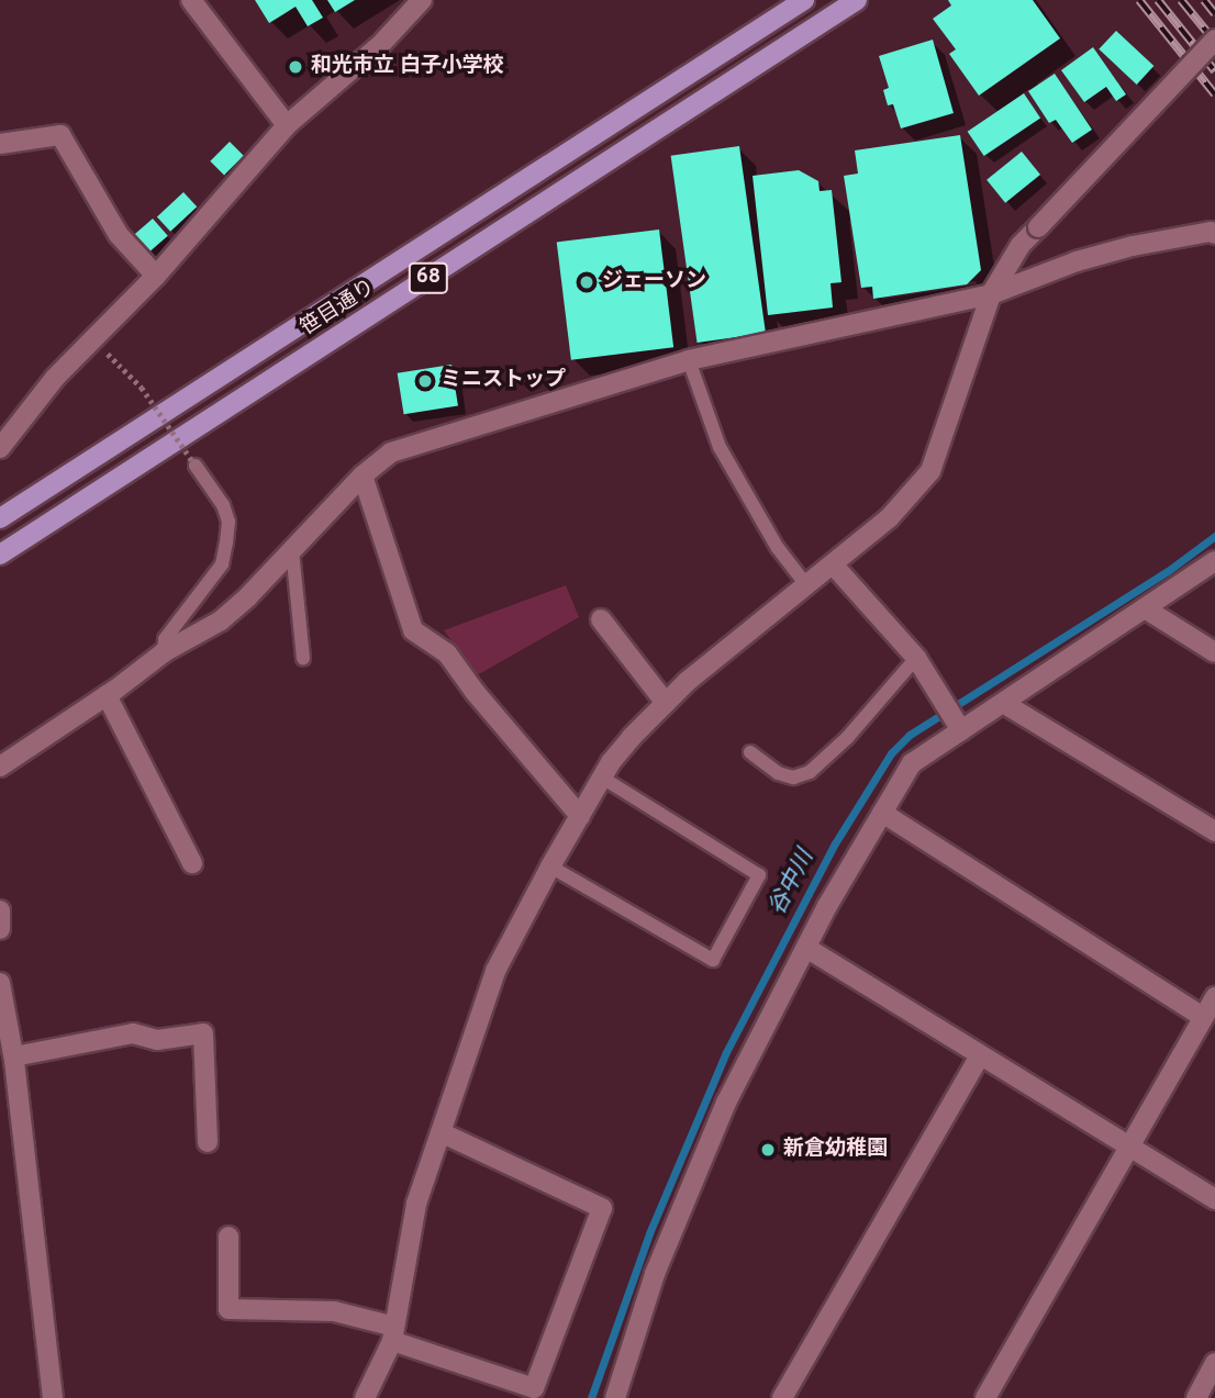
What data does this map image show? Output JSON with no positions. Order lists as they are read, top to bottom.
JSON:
{
  "streets": {
    "main road": ["68", "笹目通り"]
  },
  "water": ["谷中川"],
  "places": [
    "和光市立 白子小学校",
    "ジェーソン",
    "ミニストップ",
    "新倉幼稚園"
  ]
}
